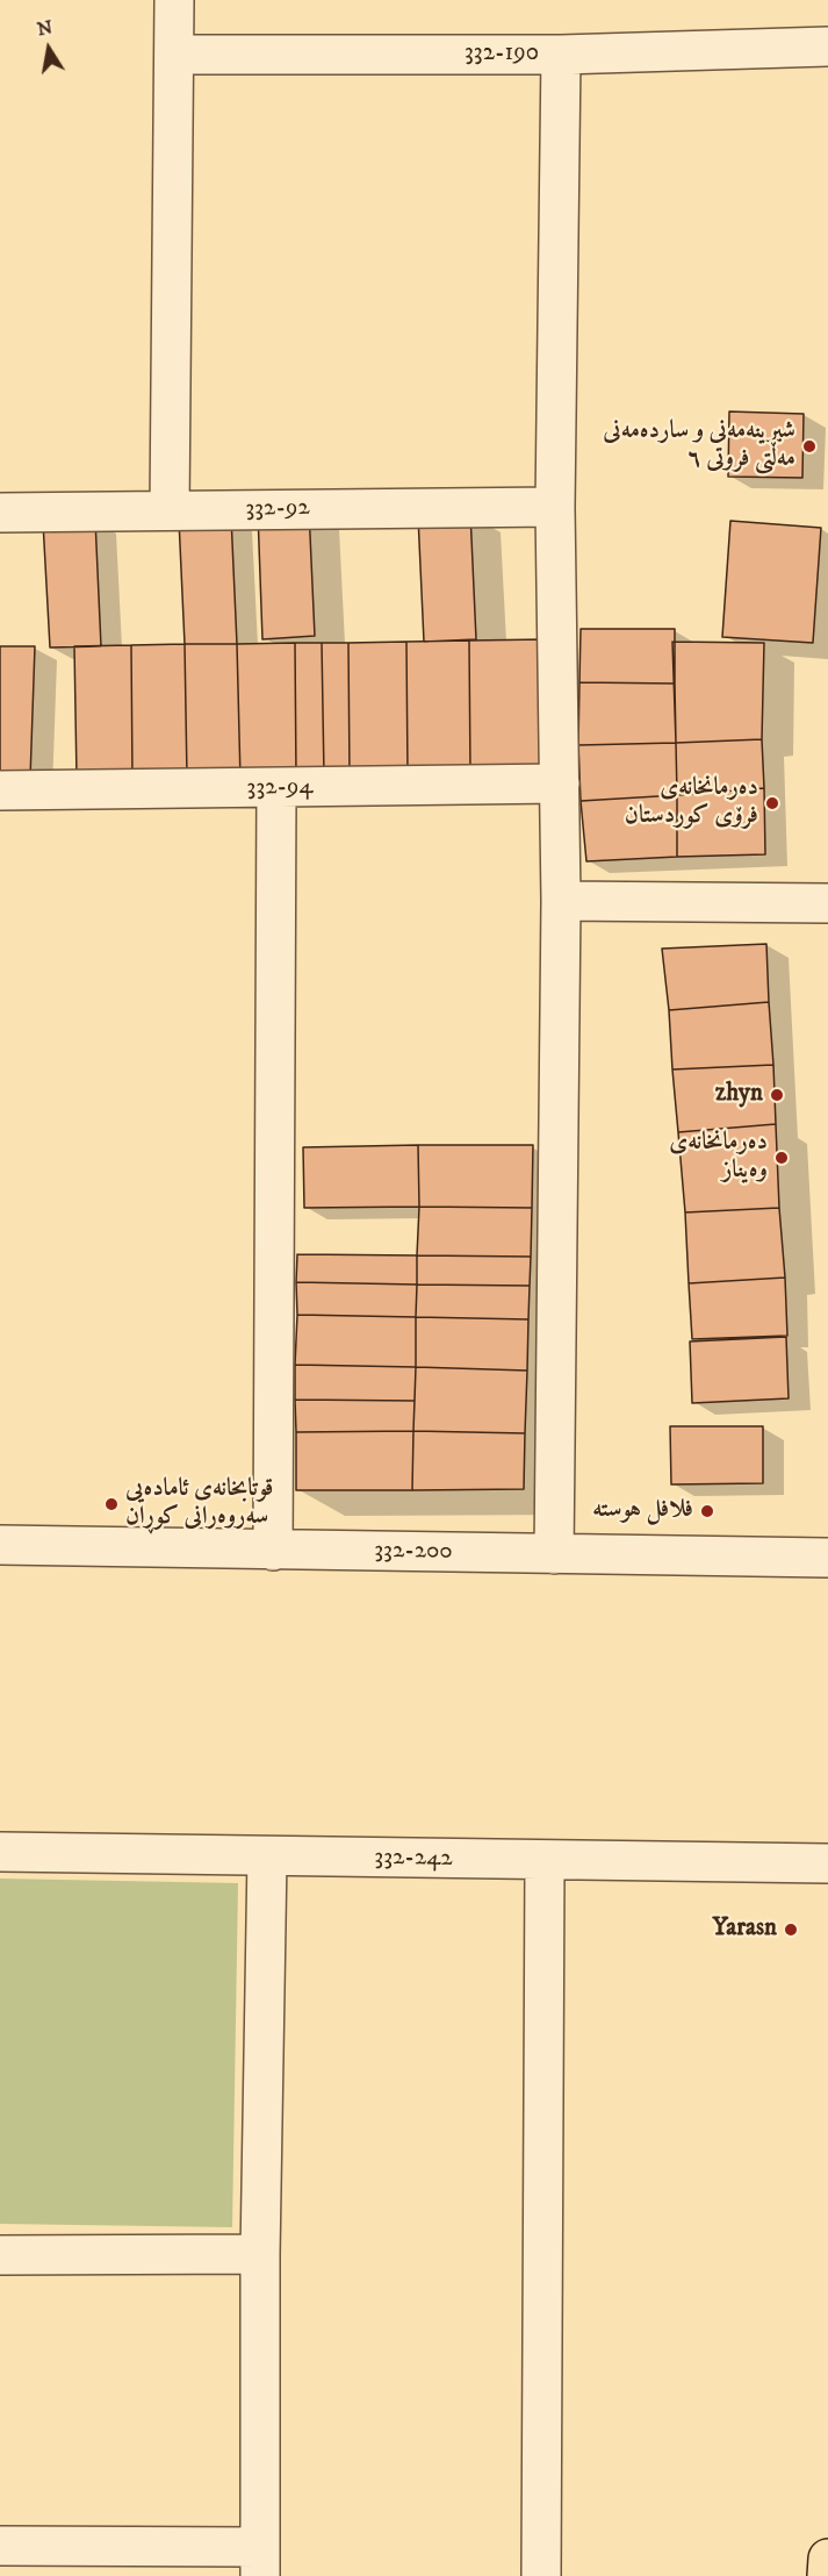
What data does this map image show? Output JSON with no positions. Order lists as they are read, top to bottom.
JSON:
{
  "streets": {
    "street": [
      "332-190",
      "332-92",
      "332-94",
      "332-200",
      "332-242"
    ]
  },
  "places": [
    "شیرینەمەنی و ساردەمەنی مەڵتی فروتی ٦",
    "دەرمانخانەی فرۆی کوردستان",
    "zhyn",
    "دەرمانخانەی وەیناز",
    "قوتابخانەی ئامادەیی سەروەرانی کوڕان",
    "فلافل هوسته",
    "Yarasn"
  ],
  "north": "top"
}
